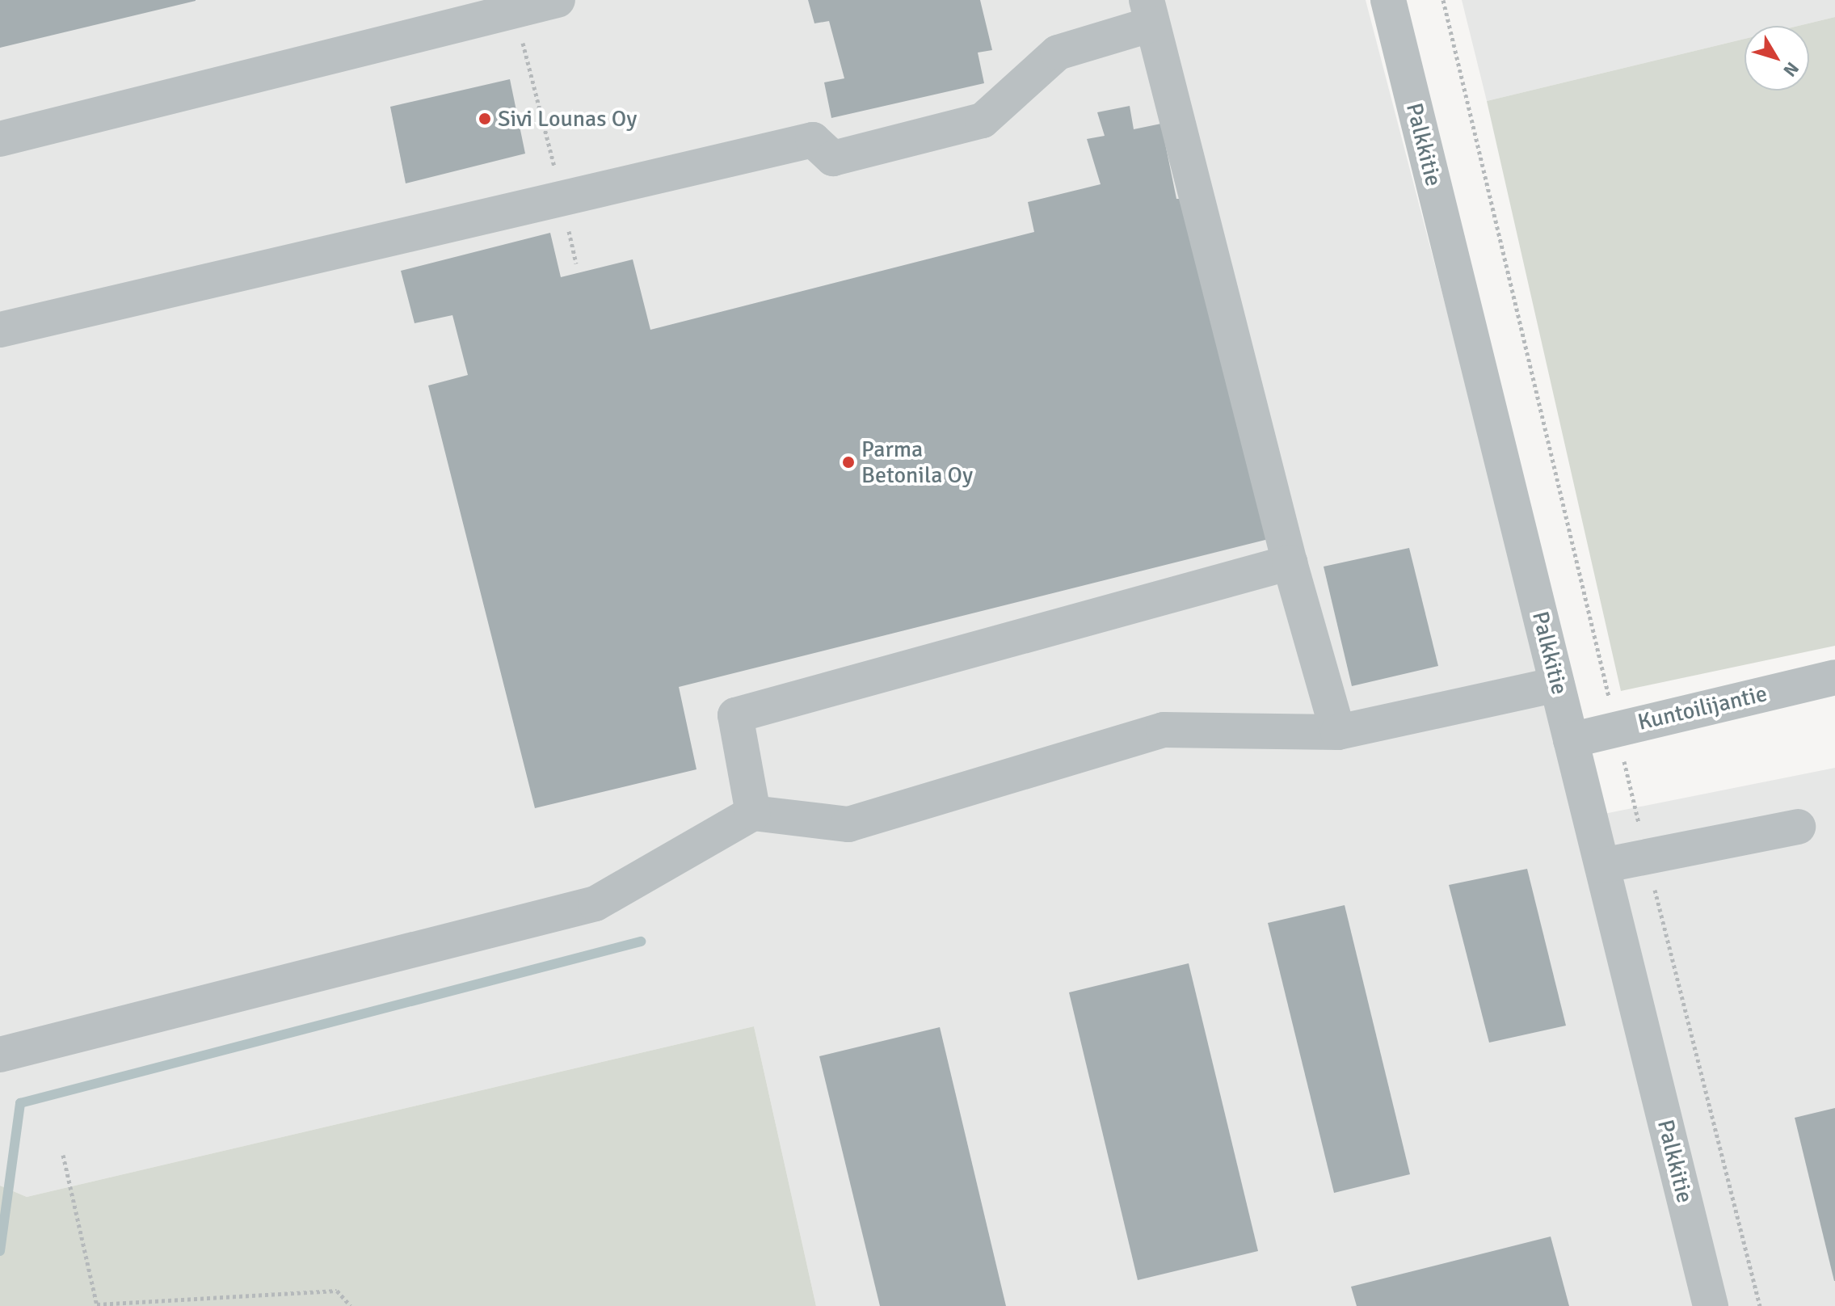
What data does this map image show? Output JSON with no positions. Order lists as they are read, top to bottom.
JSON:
{
  "streets": {
    "street": ["Palkkitie", "Kuntoilijantie"]
  },
  "crossings": [
    ["Palkkitie", "Kuntoilijantie"]
  ],
  "places": ["Sivi Lounas Oy", "Parma Betonila Oy"],
  "north": "bottom right"
}
